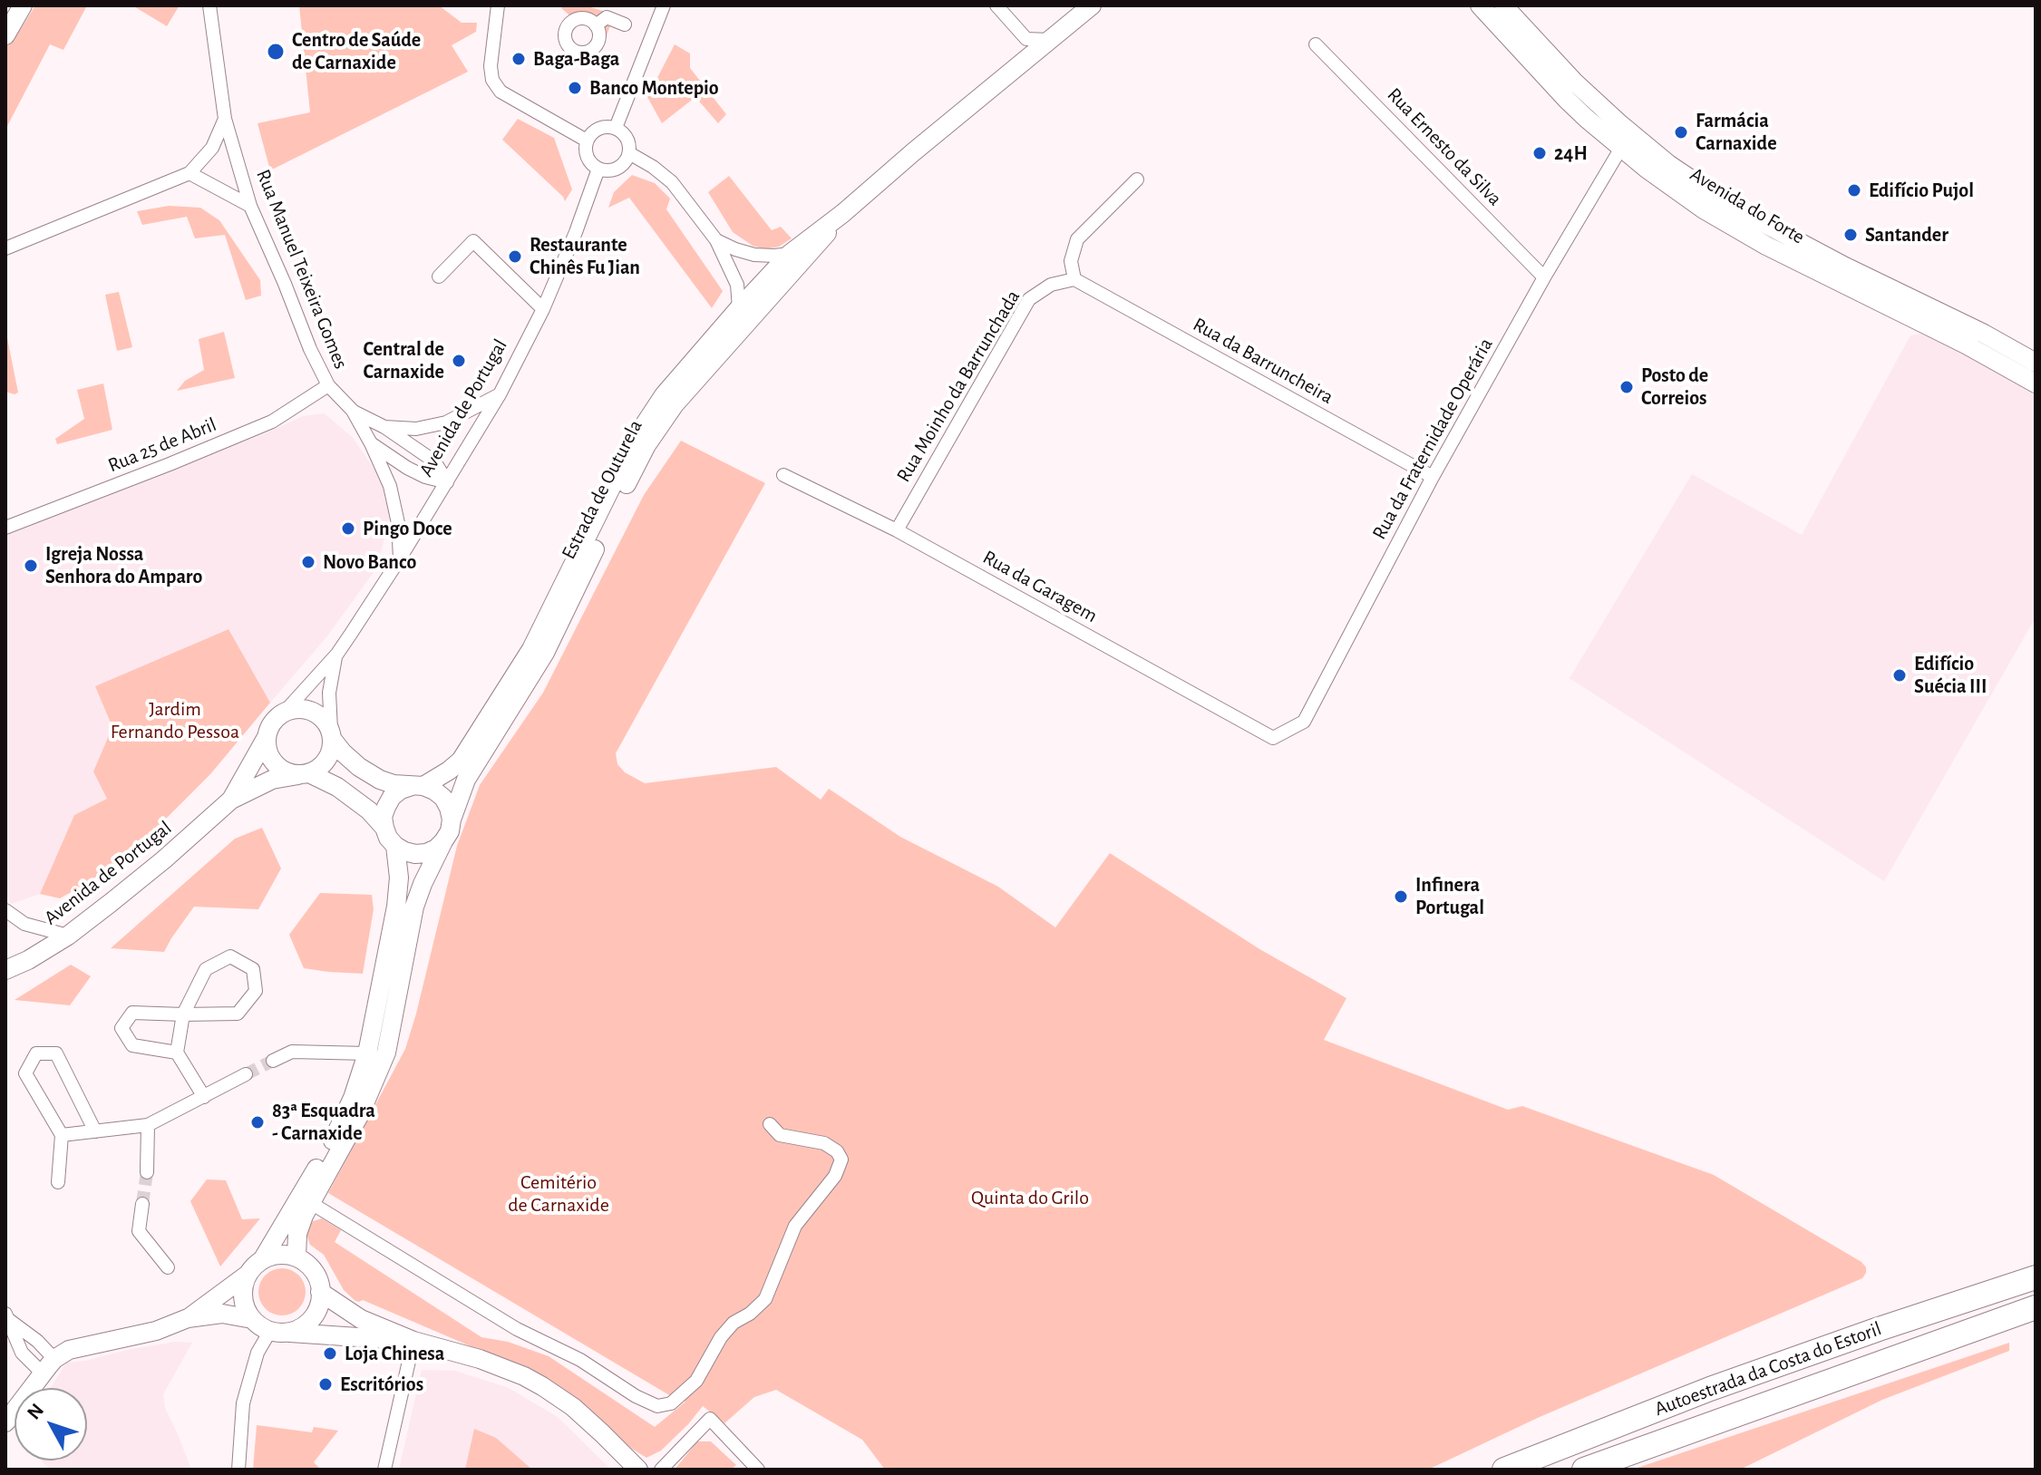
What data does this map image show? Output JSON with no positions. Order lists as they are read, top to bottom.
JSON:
{
  "streets": {
    "highway": ["Autoestrada da Costa do Estoril"],
    "street": [
      "Rua Ernesto da Silva",
      "Avenida do Forte",
      "Rua Manuel Teixeira Gomes",
      "Rua da Barruncheira",
      "Rua Moinho da Barrunchada",
      "Avenida de Portugal",
      "Rua da Fraternidade Operária",
      "Rua 25 de Abril",
      "Estrada de Outurela",
      "Rua da Garagem"
    ]
  },
  "crossings": [
    ["Rua Ernesto da Silva", "Rua da Fraternidade Operária"],
    ["Avenida do Forte", "Rua da Fraternidade Operária"],
    ["Rua Manuel Teixeira Gomes", "Avenida de Portugal"],
    ["Rua Manuel Teixeira Gomes", "Rua 25 de Abril"],
    ["Rua da Barruncheira", "Rua Moinho da Barrunchada"],
    ["Rua da Barruncheira", "Rua da Fraternidade Operária"],
    ["Rua Moinho da Barrunchada", "Rua da Garagem"],
    ["Rua da Fraternidade Operária", "Rua da Garagem"]
  ],
  "parks": ["Jardim Fernando Pessoa", "Cemitério de Carnaxide", "Quinta do Grilo"],
  "places": [
    "Centro de Saúde de Carnaxide",
    "Baga-Baga",
    "Banco Montepio",
    "Farmácia Carnaxide",
    "24H",
    "Edifício Pujol",
    "Santander",
    "Restaurante Chinês Fu Jian",
    "Central de Carnaxide",
    "Posto de Correios",
    "Pingo Doce",
    "Novo Banco",
    "Igreja Nossa Senhora do Amparo",
    "Edifício Suécia III",
    "Infinera Portugal",
    "83ª Esquadra - Carnaxide",
    "Loja Chinesa",
    "Escritórios"
  ],
  "north": "top left"
}
